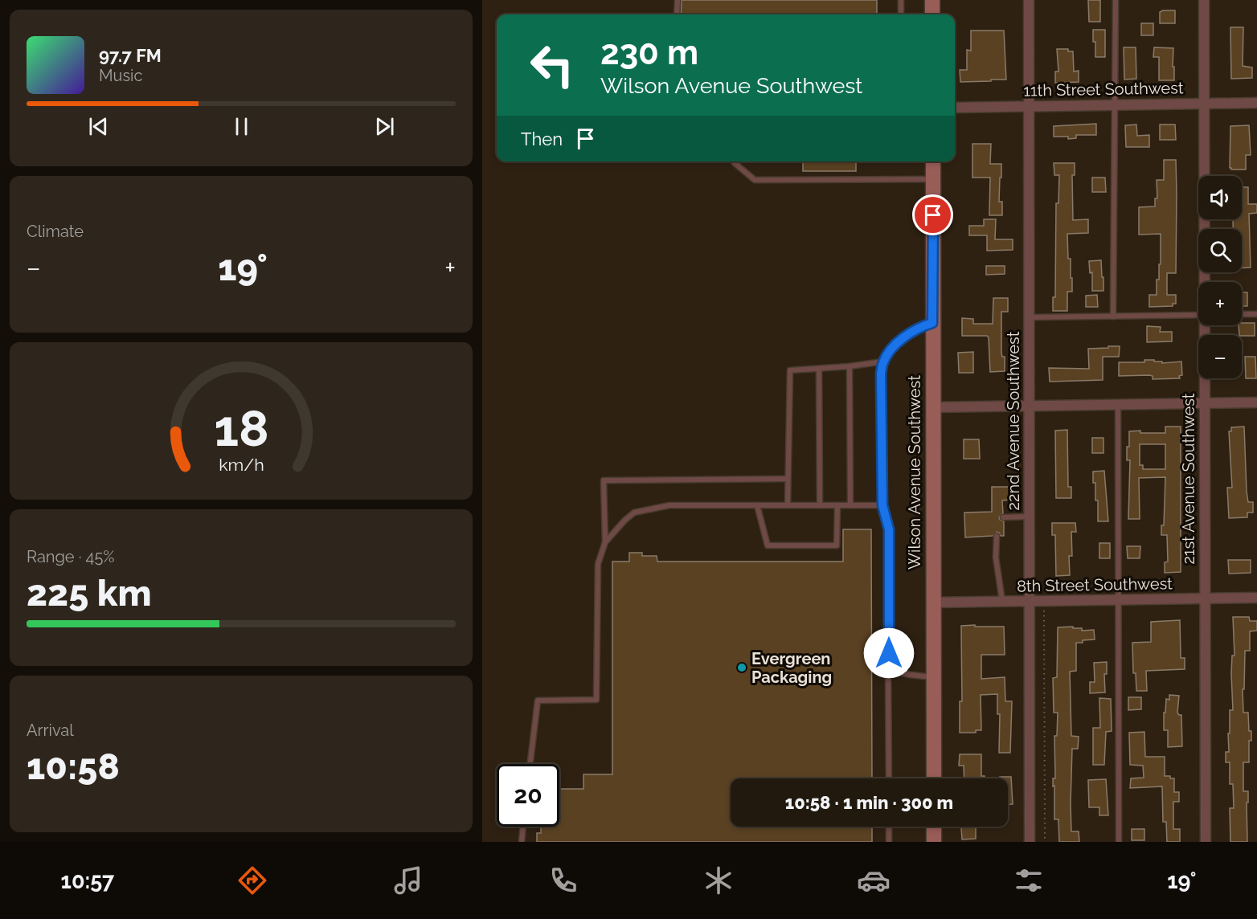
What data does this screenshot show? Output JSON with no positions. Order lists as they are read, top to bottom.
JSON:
{
  "streets": {
    "main road": ["Wilson Avenue Southwest"],
    "street": [
      "11th Street Southwest",
      "22nd Avenue Southwest",
      "21st Avenue Southwest",
      "8th Street Southwest"
    ]
  },
  "crossings": [
    ["11th Street Southwest", "22nd Avenue Southwest"],
    ["11th Street Southwest", "21st Avenue Southwest"],
    ["22nd Avenue Southwest", "8th Street Southwest"],
    ["Wilson Avenue Southwest", "8th Street Southwest"],
    ["21st Avenue Southwest", "8th Street Southwest"]
  ],
  "places": ["Evergreen Packaging"],
  "page": {
    "turn": ["230 m", "Wilson Avenue Southwest"],
    "song": ["97.7 FM", "Music"],
    "then": "Then",
    "tile": [
      "Climate",
      ["Range · 45%", "225 km"],
      ["Arrival", "10:58"]
    ],
    "map_buttons": ["+", "−"],
    "heat": ["−", "19°", "+"],
    "limit": "20",
    "trip": "10:58 · 1 min · 300 m",
    "tabs": ["10:57", "19°"],
    "gauge": ["18", "km/h"]
  }
}
